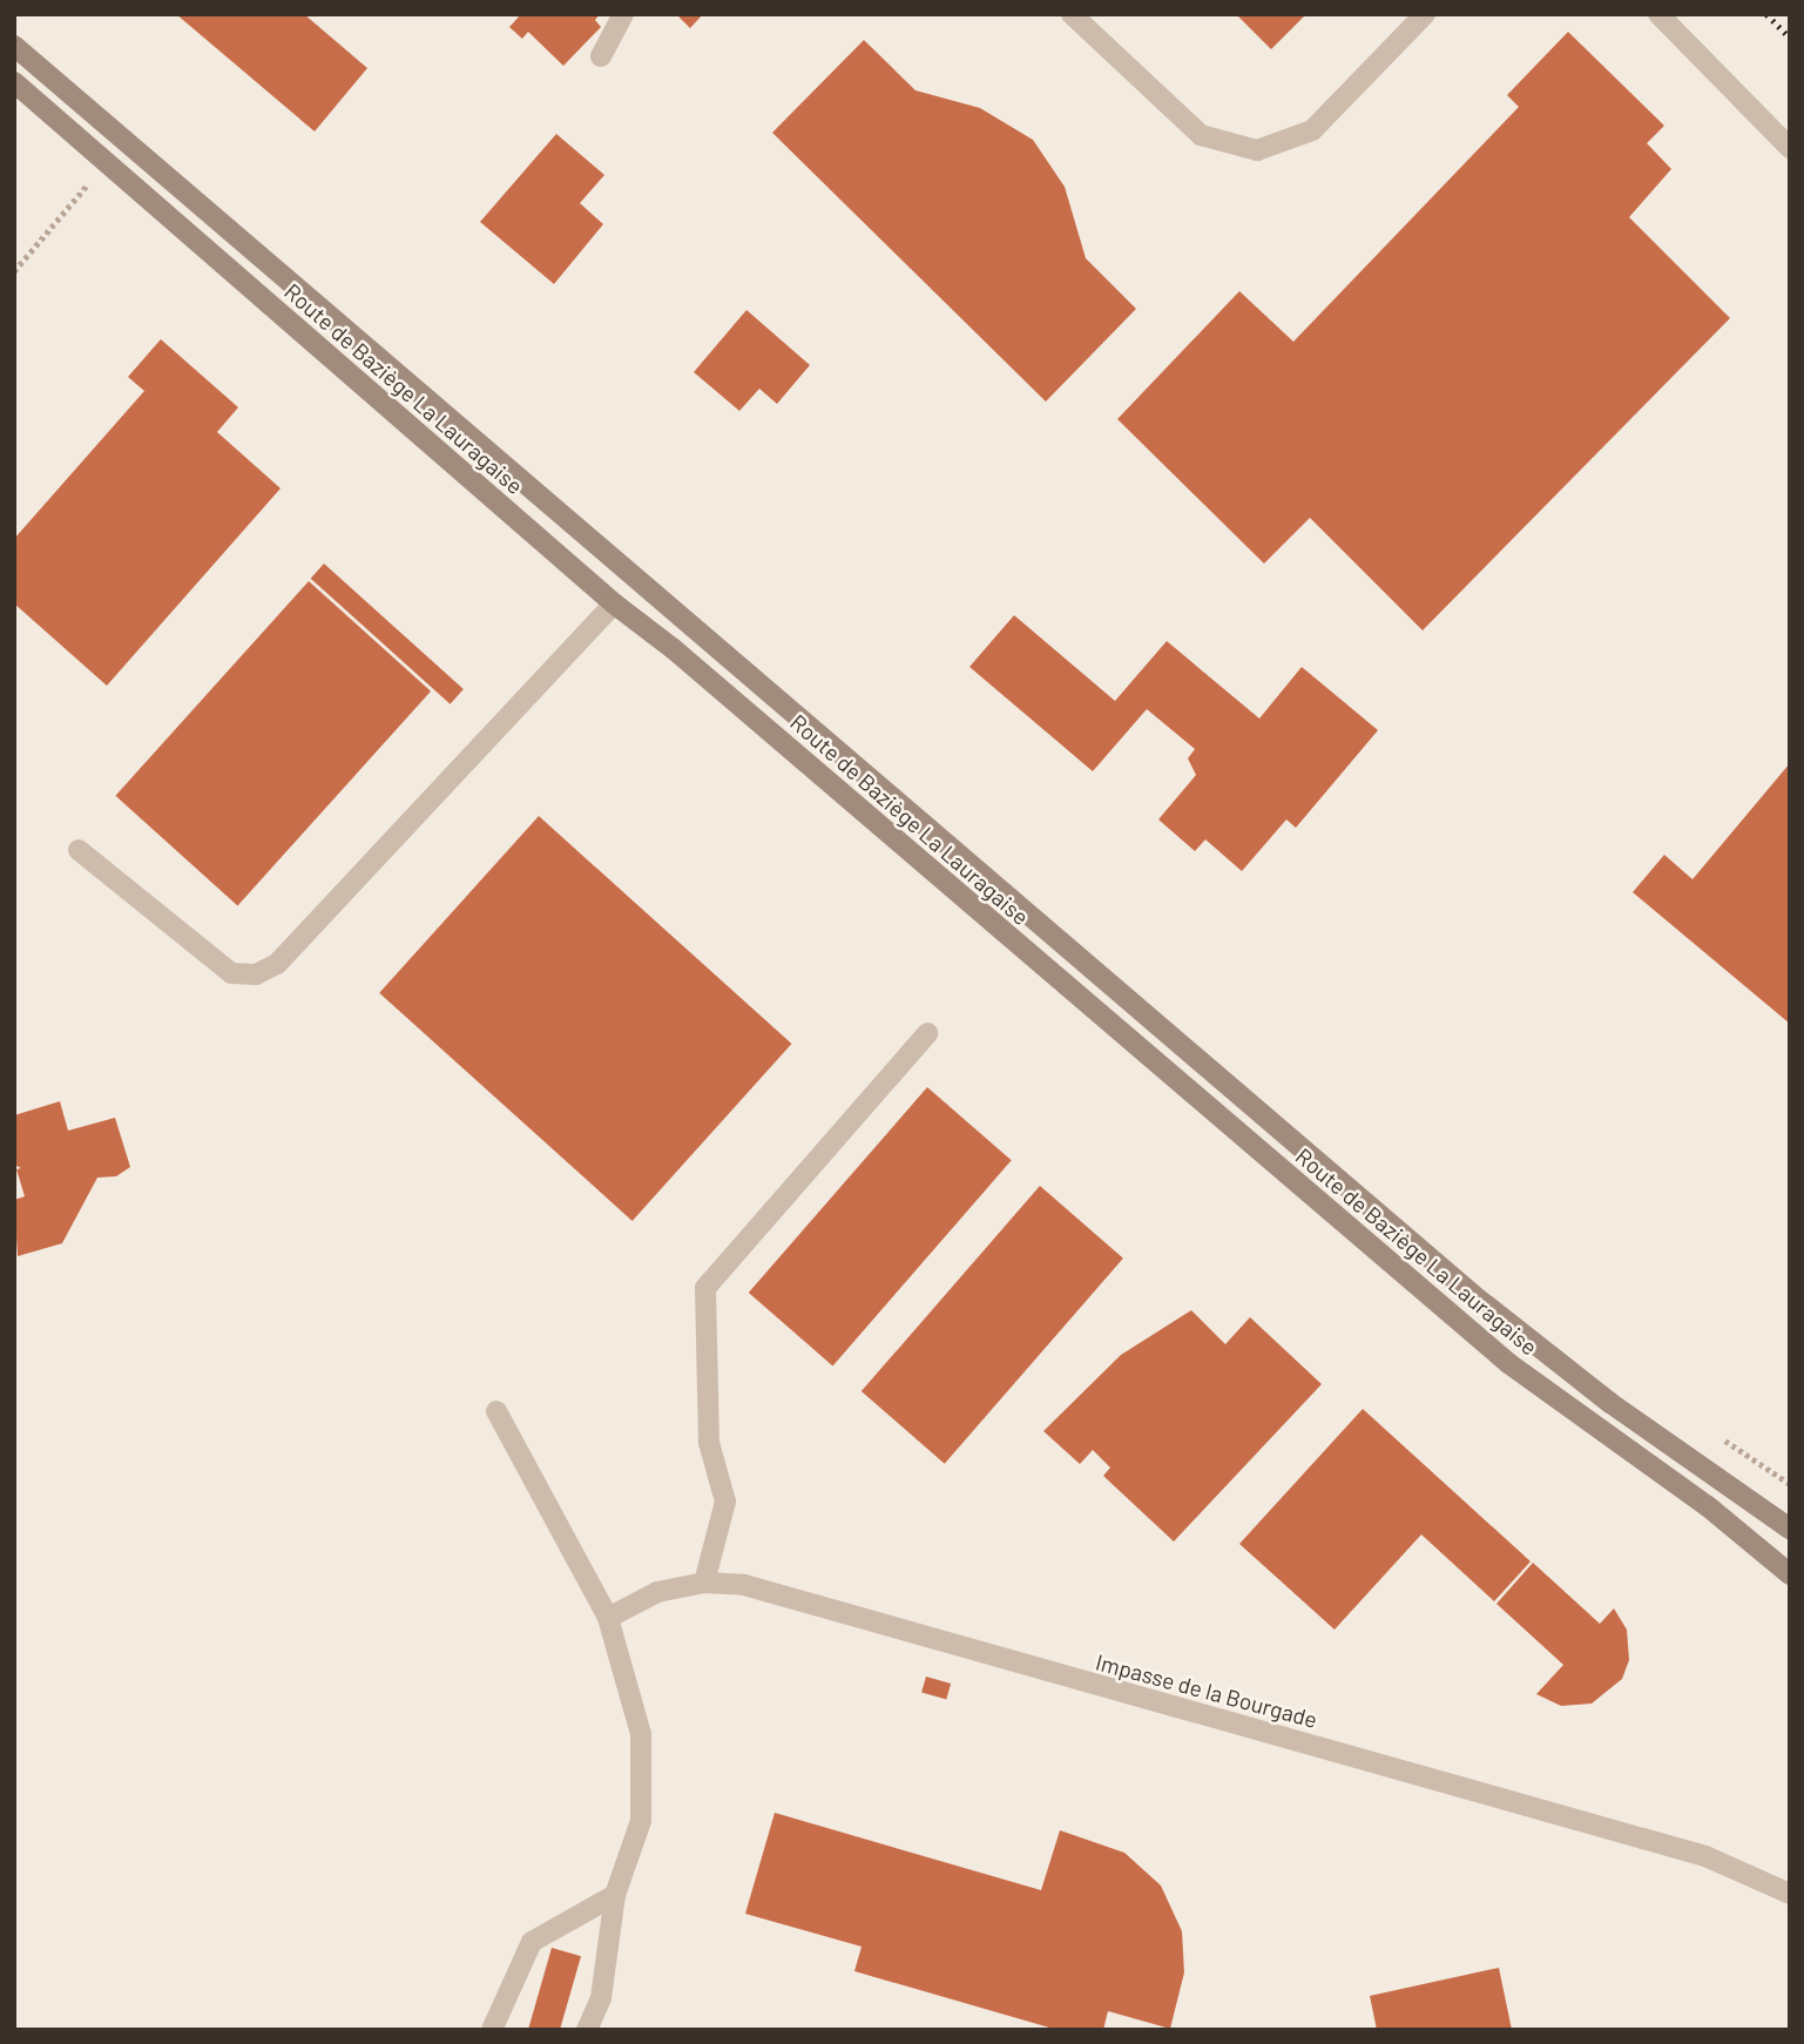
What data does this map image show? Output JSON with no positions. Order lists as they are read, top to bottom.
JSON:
{
  "streets": {
    "main road": ["Route de Baziège La Lauragaise"],
    "street": ["Impasse de la Bourgade"]
  }
}
